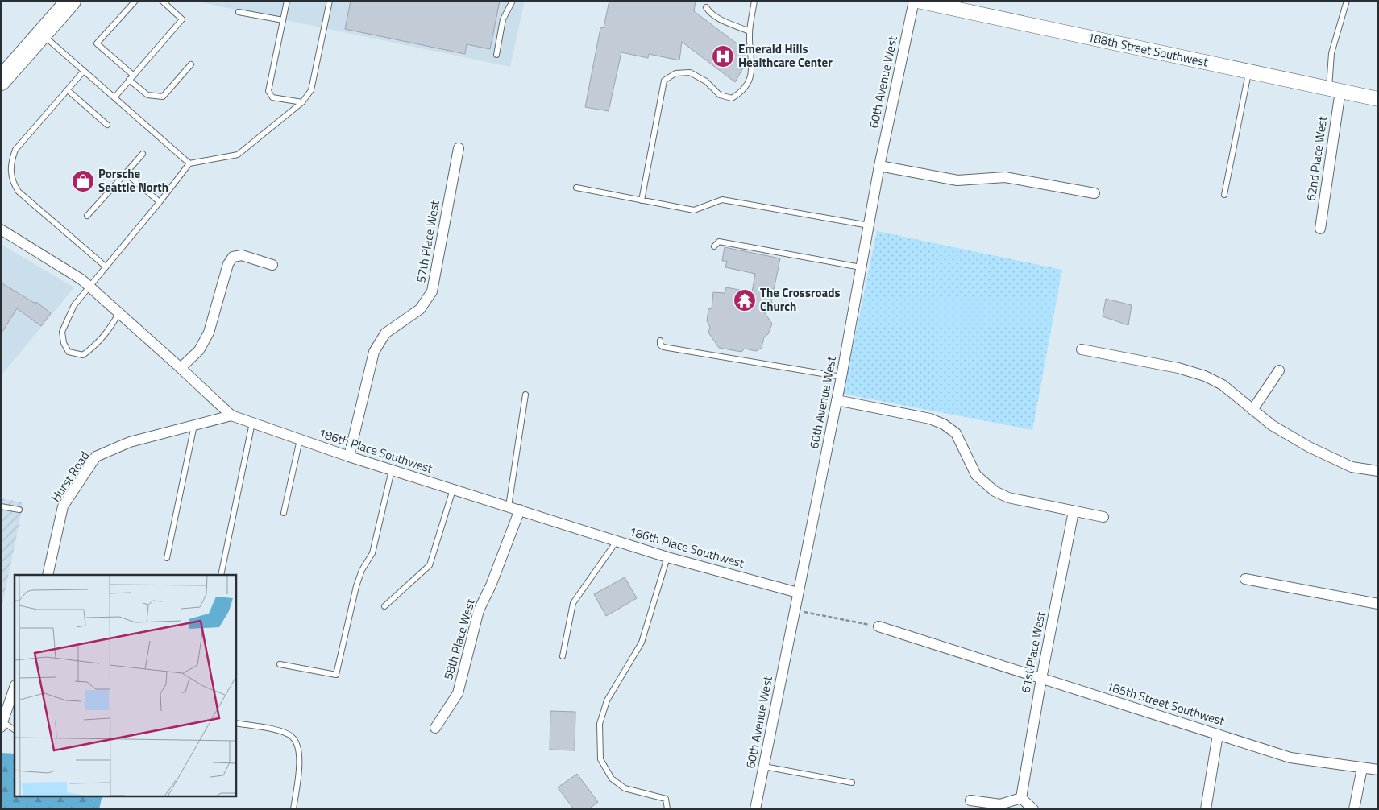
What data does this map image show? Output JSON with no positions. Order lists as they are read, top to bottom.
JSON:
{
  "streets": {
    "street": [
      "188th Street Southwest",
      "60th Avenue West",
      "62nd Place West",
      "57th Place West",
      "186th Place Southwest",
      "Hurst Road",
      "58th Place West",
      "61st Place West",
      "185th Street Southwest"
    ]
  },
  "crossings": [
    ["188th Street Southwest", "60th Avenue West"],
    ["188th Street Southwest", "62nd Place West"],
    ["60th Avenue West", "186th Place Southwest"],
    ["57th Place West", "186th Place Southwest"],
    ["186th Place Southwest", "Hurst Road"],
    ["186th Place Southwest", "58th Place West"],
    ["61st Place West", "185th Street Southwest"]
  ],
  "places": {
    "hospital": ["Emerald Hills Healthcare Center"],
    "shop": ["Porsche Seattle North"],
    "temple": ["The Crossroads Church"]
  }
}
